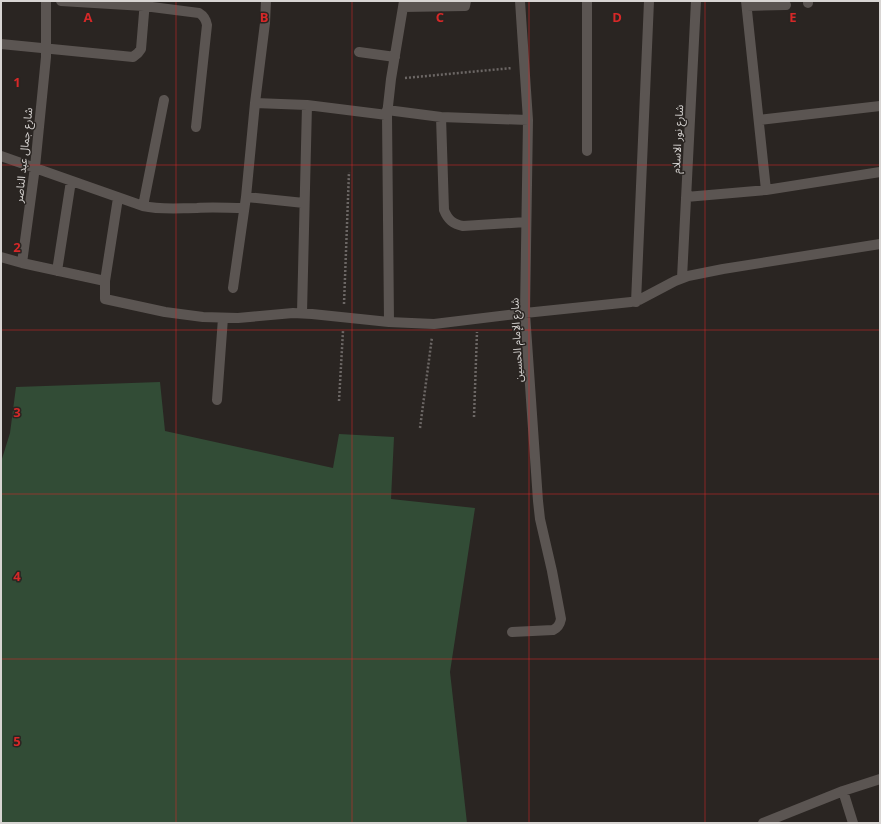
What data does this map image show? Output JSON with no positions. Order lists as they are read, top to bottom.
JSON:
{
  "streets": {
    "street": ["شارع نور الاسلام", "شارع جمال عبد الناصر", "شارع الإمام الحسين"]
  },
  "grid": {
    "columns": [
      "A",
      "B",
      "C",
      "D",
      "E"
    ],
    "rows": [
      "1",
      "2",
      "3",
      "4",
      "5"
    ]
  }
}
